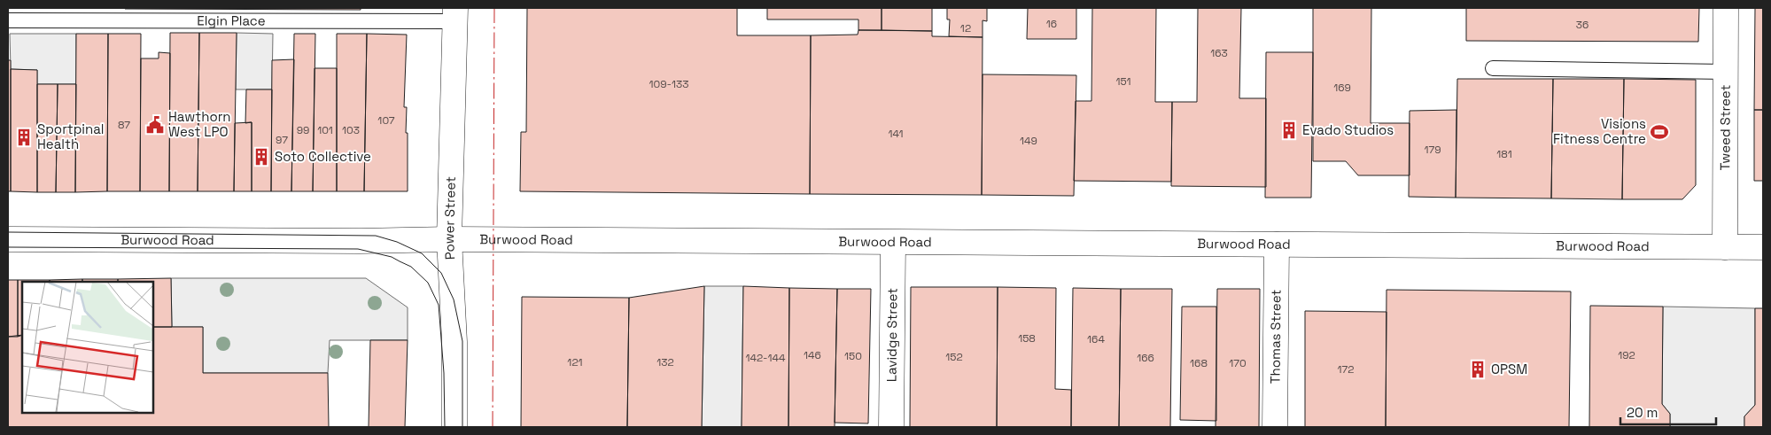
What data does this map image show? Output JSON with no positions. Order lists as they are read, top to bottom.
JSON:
{
  "streets": {
    "main road": [
      "Tweed Street",
      "Power Street",
      "Burwood Road",
      "Lavidge Street",
      "Thomas Street"
    ],
    "lane": ["Elgin Place"]
  },
  "crossings": [
    ["Elgin Place", "Power Street"],
    ["Tweed Street", "Burwood Road"],
    ["Power Street", "Burwood Road"],
    ["Burwood Road", "Lavidge Street"],
    ["Burwood Road", "Thomas Street"]
  ],
  "places": {
    "public building": ["Hawthorn West LPO"],
    "building": [
      "Evado Studios",
      "Sportpinal Health",
      "Soto Collective",
      "OPSM"
    ],
    "sports": ["Visions Fitness Centre"]
  },
  "house_numbers": [
    "16",
    "36",
    "12",
    "163",
    "151",
    "109-133",
    "169",
    "107",
    "87",
    "99",
    "101",
    "103",
    "141",
    "97",
    "149",
    "179",
    "181",
    "158",
    "164",
    "146",
    "192",
    "150",
    "152",
    "142-144",
    "166",
    "121",
    "132",
    "168",
    "170",
    "172"
  ],
  "scale_bar": "20 m"
}
